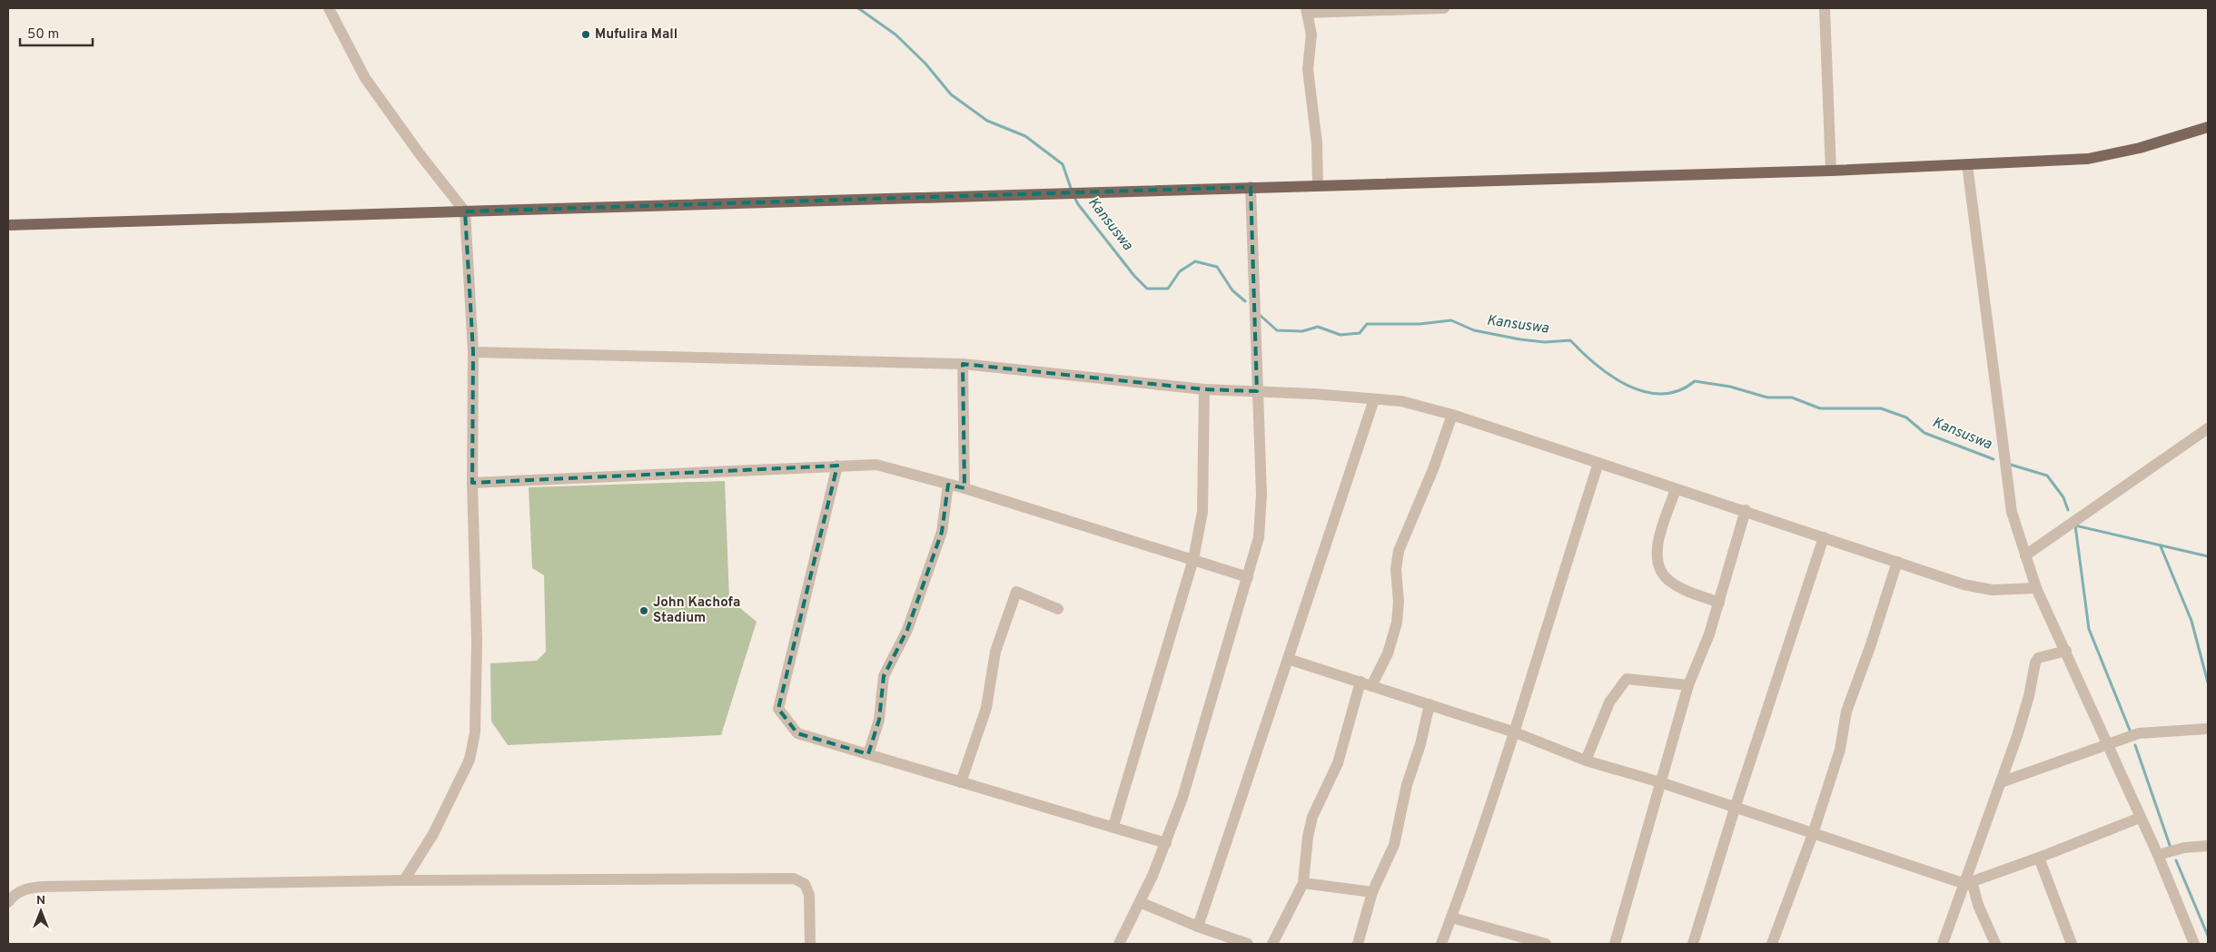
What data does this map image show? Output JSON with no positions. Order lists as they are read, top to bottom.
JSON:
{
  "water": ["Kansuswa"],
  "places": ["Mufulira Mall", "John Kachofa Stadium"],
  "scale_bar": "50 m",
  "north": "top"
}
